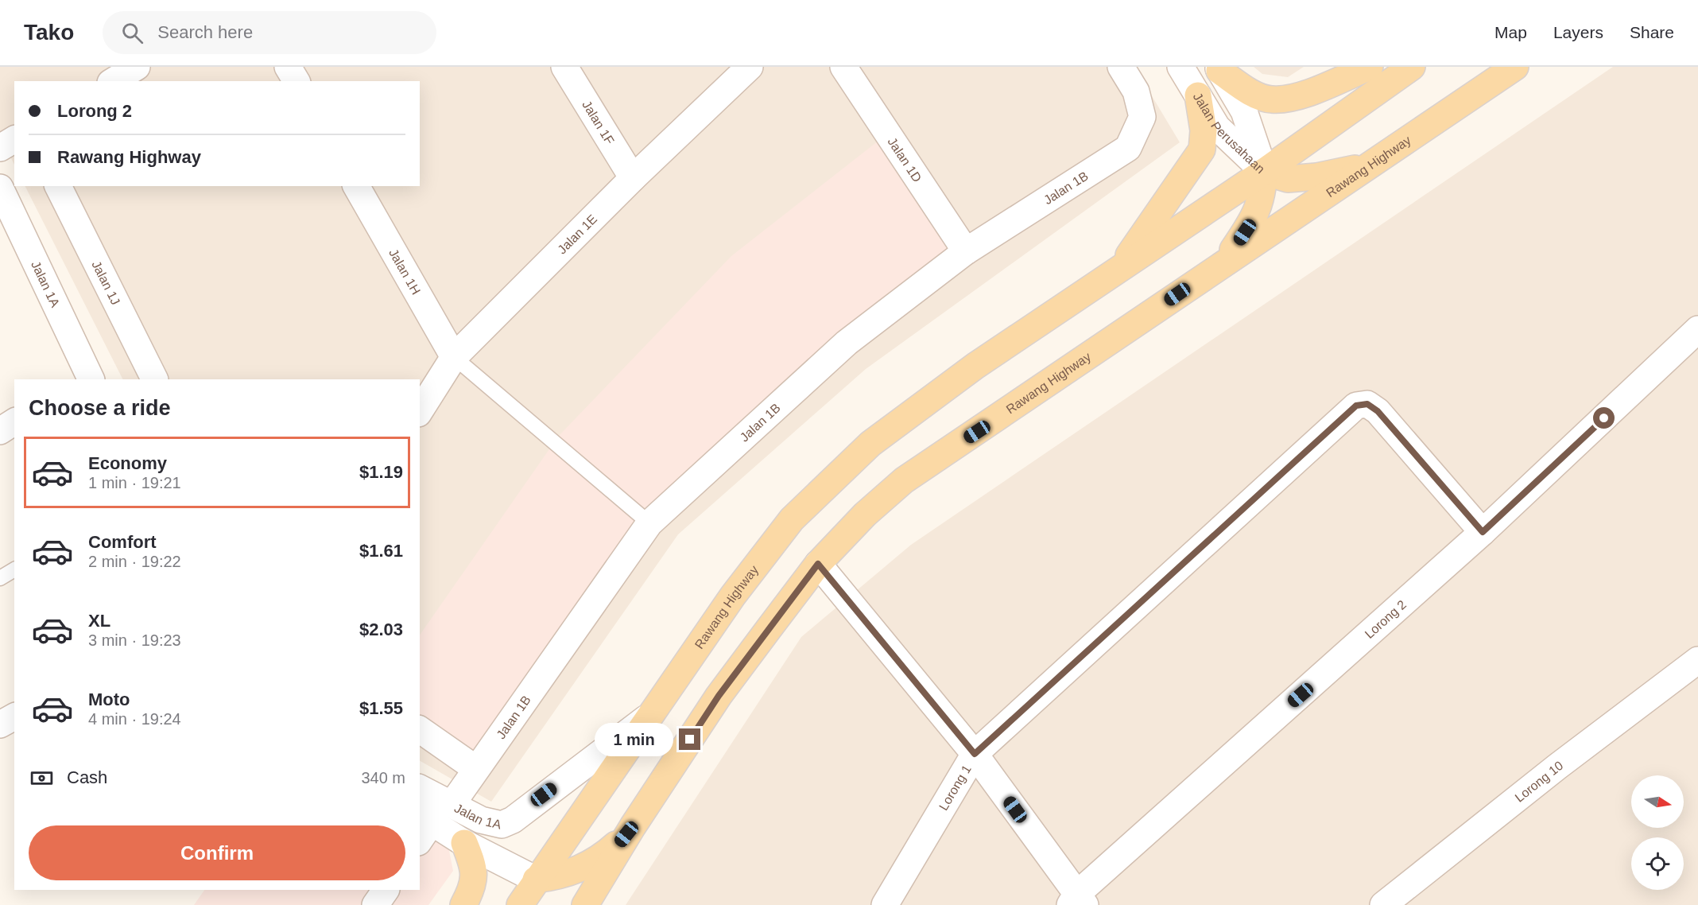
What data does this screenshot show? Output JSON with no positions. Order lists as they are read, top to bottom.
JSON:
{
  "streets": {
    "main road": ["Rawang Highway"],
    "street": [
      "Jalan 1F",
      "Jalan Perusahaan",
      "Jalan 1D",
      "Jalan 1B",
      "Jalan 1E",
      "Jalan 1H",
      "Jalan 1J",
      "Jalan 1A",
      "Lorong 2",
      "Lorong 10",
      "Lorong 1"
    ]
  },
  "crossings": [
    ["Jalan 1F", "Jalan 1E"],
    ["Jalan Perusahaan", "Rawang Highway"],
    ["Jalan 1D", "Jalan 1B"],
    ["Rawang Highway", "Jalan 1A"],
    ["Jalan 1B", "Jalan 1A"],
    ["Jalan 1E", "Jalan 1H"],
    ["Lorong 2", "Lorong 1"]
  ],
  "north": "right",
  "page": {
    "header": "Tako",
    "search": "Search here",
    "nav": ["Map", "Layers", "Share"],
    "banner": ["Lorong 2", "Rawang Highway"],
    "heading": "Choose a ride",
    "list": [
      {
        "name": "Economy",
        "note": "1 min · 19:21",
        "value": "$1.19"
      },
      {
        "name": "Comfort",
        "note": "2 min · 19:22",
        "value": "$1.61"
      },
      {
        "name": "XL",
        "note": "3 min · 19:23",
        "value": "$2.03"
      },
      {
        "name": "Moto",
        "note": "4 min · 19:24",
        "value": "$1.55"
      }
    ],
    "bubble": "1 min",
    "pay": ["Cash", "340 m"],
    "buttons": "Confirm"
  }
}
